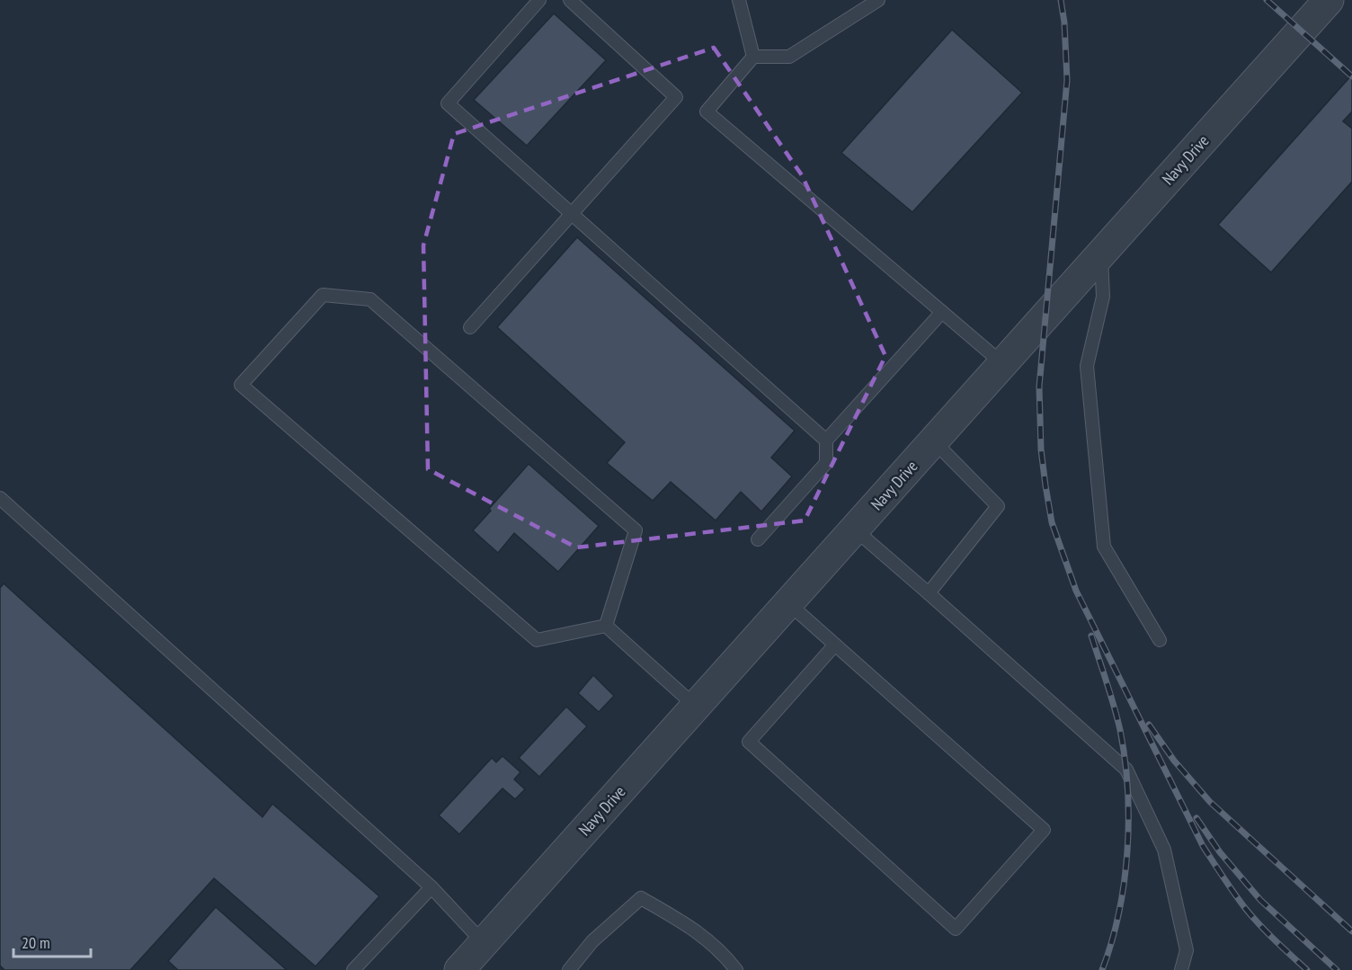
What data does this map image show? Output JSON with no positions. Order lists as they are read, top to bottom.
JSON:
{
  "streets": {
    "street": ["Navy Drive"]
  },
  "scale_bar": "20 m"
}
